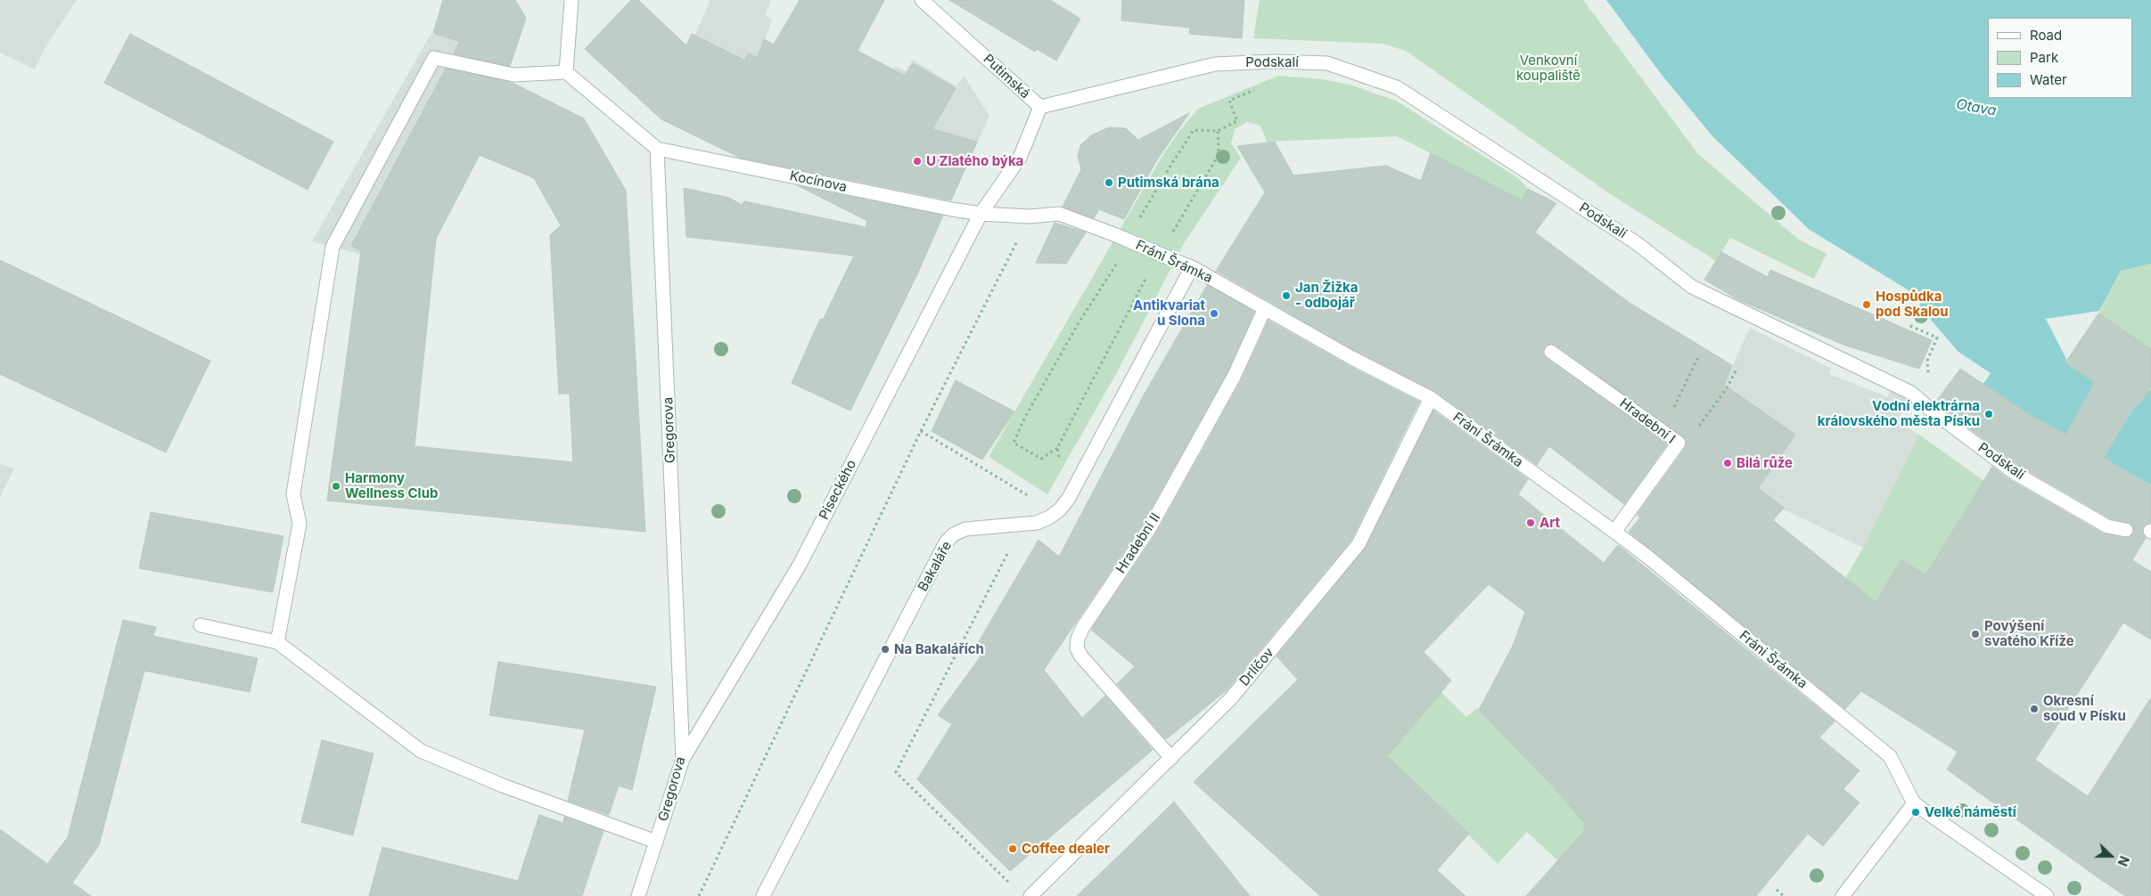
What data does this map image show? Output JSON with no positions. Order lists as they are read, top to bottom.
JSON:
{
  "streets": {
    "street": [
      "Podskalí",
      "Putimská",
      "Kocínova",
      "Fráni Šrámka",
      "Hradební I",
      "Gregorova",
      "Píseckého",
      "Hradební Ⅱ",
      "Bakaláře",
      "Drlíčov"
    ]
  },
  "crossings": [
    ["Podskalí", "Putimská"],
    ["Putimská", "Kocínova"],
    ["Putimská", "Fráni Šrámka"],
    ["Putimská", "Píseckého"],
    ["Kocínova", "Fráni Šrámka"],
    ["Kocínova", "Gregorova"],
    ["Kocínova", "Píseckého"],
    ["Fráni Šrámka", "Hradební I"],
    ["Fráni Šrámka", "Píseckého"],
    ["Fráni Šrámka", "Hradební Ⅱ"],
    ["Fráni Šrámka", "Bakaláře"],
    ["Fráni Šrámka", "Drlíčov"],
    ["Gregorova", "Píseckého"],
    ["Hradební Ⅱ", "Drlíčov"]
  ],
  "water": ["Otava"],
  "parks": ["Venkovní koupaliště"],
  "places": [
    "U Zlatého býka",
    "Putimská brána",
    "Jan Žižka - odbojář",
    "Hospůdka pod Skalou",
    "Antikvariat u Slona",
    "Vodní elektrárna královského města Písku",
    "Bilá růže",
    "Harmony Wellness Club",
    "Art",
    "Povýšení svatého Kříže",
    "Na Bakalářích",
    "Okresní soud v Písku",
    "Velké náměstí",
    "Coffee dealer"
  ],
  "legend": ["Road", "Park", "Water"],
  "north": "right"
}
